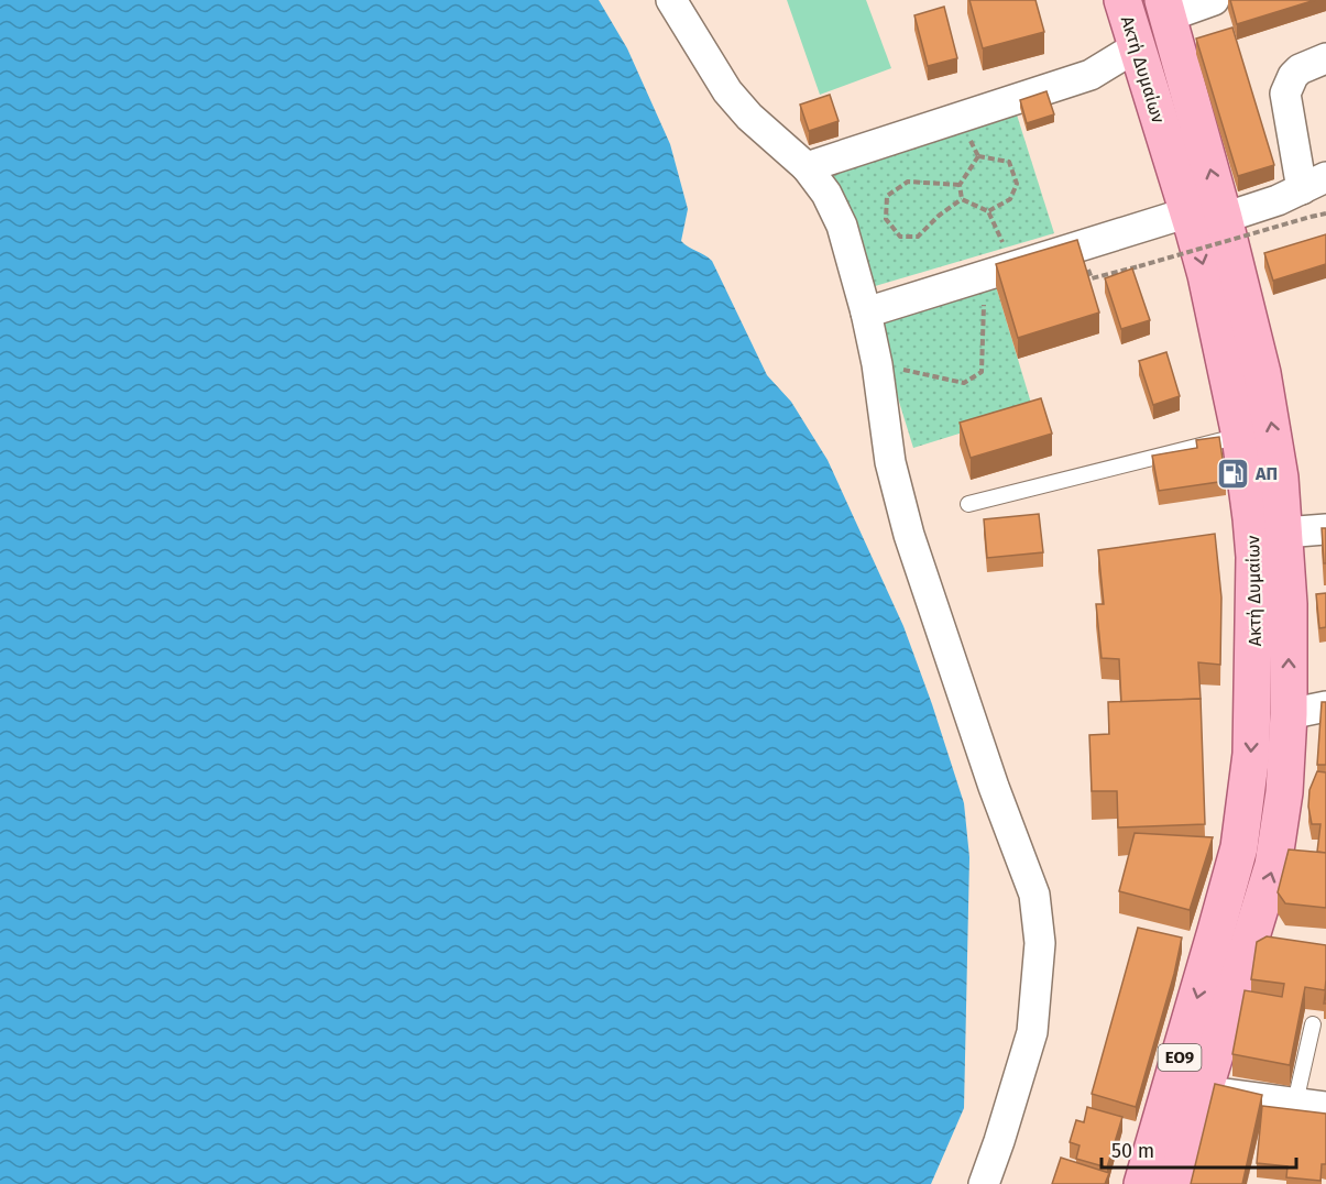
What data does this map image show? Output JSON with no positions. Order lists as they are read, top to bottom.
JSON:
{
  "streets": {
    "main road": ["Ακτή Δυμαίων", "ΕΟ9"]
  },
  "places": {
    "fuel station": ["ΑΠ"]
  },
  "scale_bar": "50 m"
}
